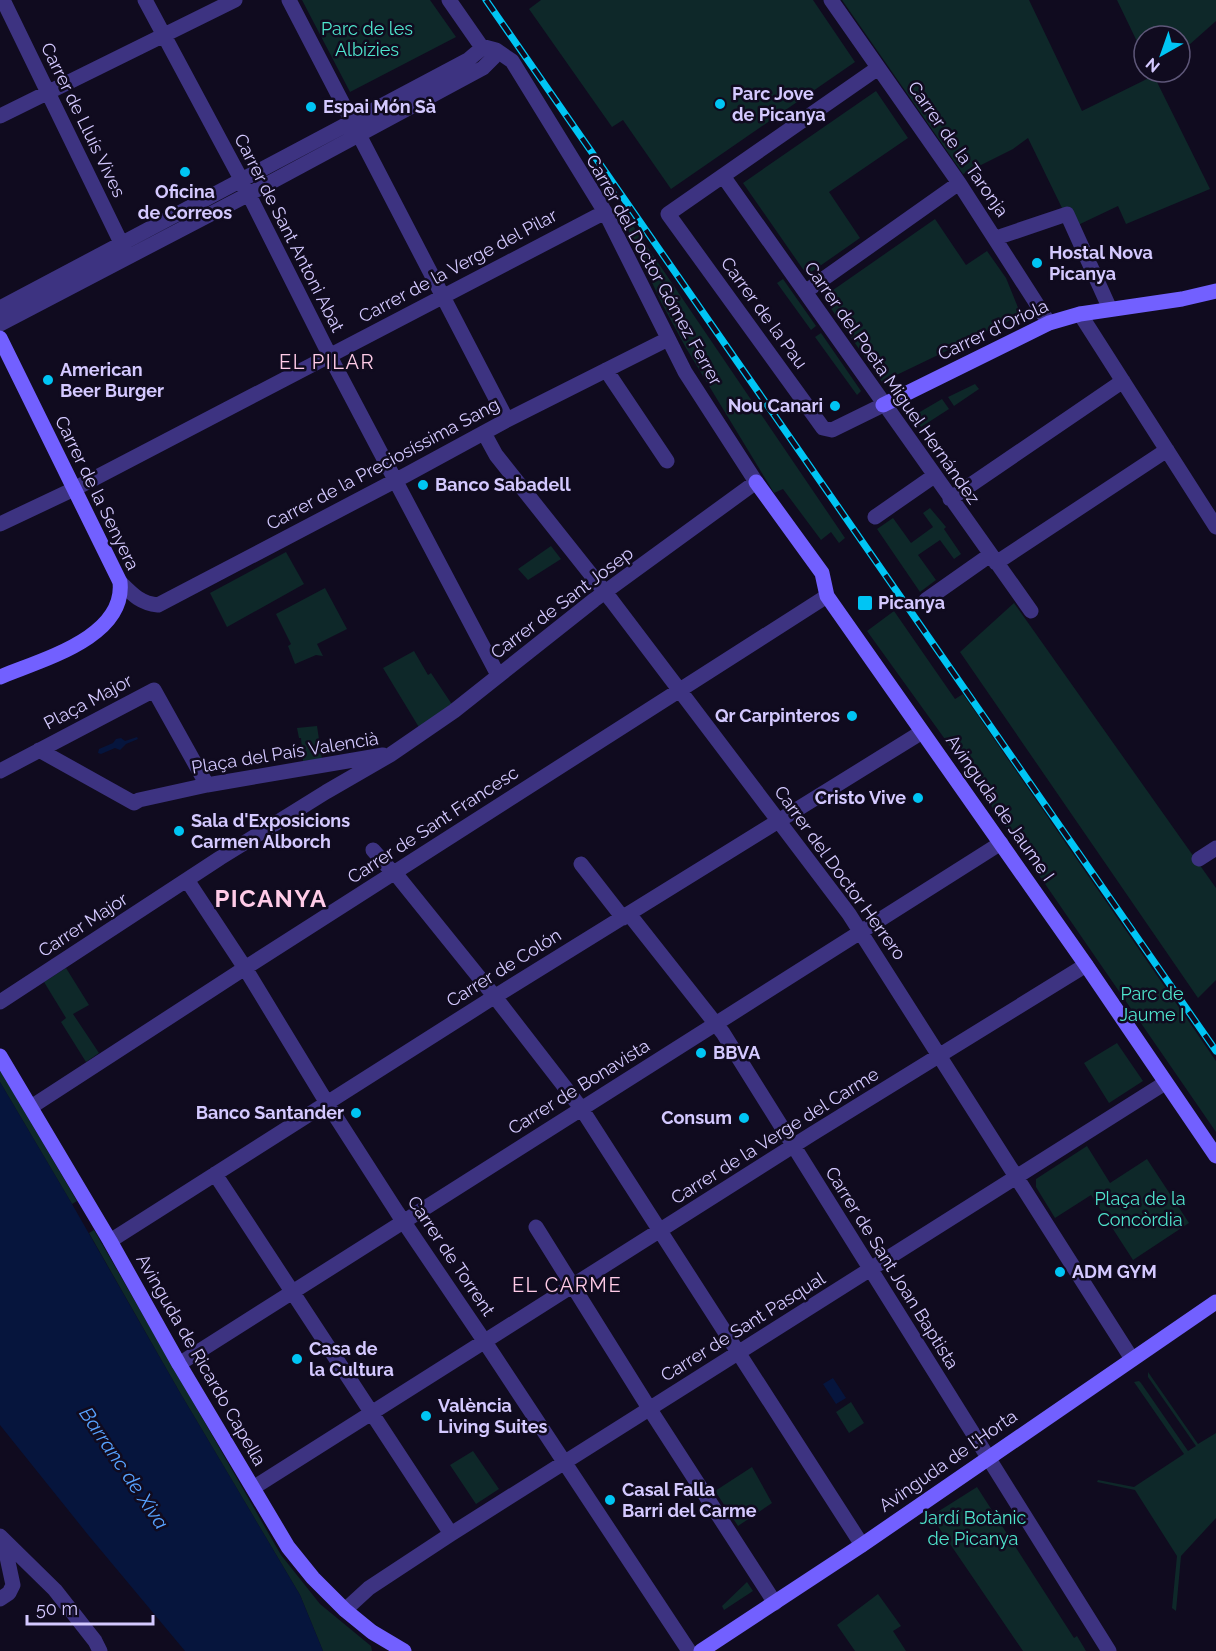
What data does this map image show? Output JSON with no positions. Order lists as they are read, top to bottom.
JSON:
{
  "streets": {
    "street": [
      "Carrer de Lluís Vives",
      "Carrer de la Taronja",
      "Carrer de Sant Antoni Abat",
      "Carrer de la Verge del Pilar",
      "Carrer del Doctor Gómez Ferrer",
      "Carrer de la Pau",
      "Carrer d'Oriola",
      "Carrer del Poeta Miguel Hernández",
      "Carrer de la Preciosíssima Sang",
      "Carrer de la Senyera",
      "Carrer de Sant Josep",
      "Plaça Major",
      "Plaça del País Valencià",
      "Avinguda de Jaume I",
      "Carrer de Sant Francesc",
      "Carrer del Doctor Herrero",
      "Carrer Major",
      "Carrer de Colón",
      "Carrer de Bonavista",
      "Carrer de la Verge del Carme",
      "Carrer de Torrent",
      "Carrer de Sant Joan Baptista",
      "Carrer de Sant Pasqual",
      "Avinguda de Ricardo Capella",
      "Avinguda de l'Horta"
    ]
  },
  "crossings": [
    ["Carrer de la Taronja", "Carrer d'Oriola"],
    ["Carrer de Sant Antoni Abat", "Carrer de la Verge del Pilar"],
    ["Carrer de Sant Antoni Abat", "Carrer de la Preciosíssima Sang"],
    ["Carrer de Sant Antoni Abat", "Carrer de Sant Josep"],
    ["Carrer de la Verge del Pilar", "Carrer del Doctor Gómez Ferrer"],
    ["Carrer de la Verge del Pilar", "Carrer de la Senyera"],
    ["Carrer del Doctor Gómez Ferrer", "Carrer de la Preciosíssima Sang"],
    ["Carrer del Doctor Gómez Ferrer", "Carrer de Sant Josep"],
    ["Carrer del Doctor Gómez Ferrer", "Avinguda de Jaume I"],
    ["Carrer de la Pau", "Carrer d'Oriola"],
    ["Carrer de la Pau", "Carrer del Poeta Miguel Hernández"],
    ["Carrer d'Oriola", "Carrer del Poeta Miguel Hernández"],
    ["Carrer de la Preciosíssima Sang", "Carrer de la Senyera"],
    ["Carrer de la Preciosíssima Sang", "Carrer del Doctor Herrero"],
    ["Carrer de Sant Josep", "Plaça del País Valencià"],
    ["Carrer de Sant Josep", "Avinguda de Jaume I"],
    ["Carrer de Sant Josep", "Carrer del Doctor Herrero"],
    ["Plaça Major", "Plaça del País Valencià"],
    ["Plaça del País Valencià", "Carrer Major"],
    ["Plaça del País Valencià", "Carrer de Torrent"],
    ["Avinguda de Jaume I", "Carrer de Sant Francesc"],
    ["Avinguda de Jaume I", "Carrer de Colón"],
    ["Avinguda de Jaume I", "Carrer de Bonavista"],
    ["Avinguda de Jaume I", "Carrer de la Verge del Carme"],
    ["Avinguda de Jaume I", "Carrer de Sant Pasqual"],
    ["Carrer de Sant Francesc", "Carrer del Doctor Herrero"],
    ["Carrer de Sant Francesc", "Carrer de Torrent"],
    ["Carrer de Sant Francesc", "Avinguda de Ricardo Capella"],
    ["Carrer del Doctor Herrero", "Carrer de Colón"],
    ["Carrer del Doctor Herrero", "Carrer de Bonavista"],
    ["Carrer del Doctor Herrero", "Carrer de la Verge del Carme"],
    ["Carrer del Doctor Herrero", "Carrer de Sant Pasqual"],
    ["Carrer del Doctor Herrero", "Avinguda de l'Horta"],
    ["Carrer Major", "Carrer de Torrent"],
    ["Carrer de Colón", "Carrer de Torrent"],
    ["Carrer de Colón", "Carrer de Sant Joan Baptista"],
    ["Carrer de Colón", "Avinguda de Ricardo Capella"],
    ["Carrer de Bonavista", "Carrer de Torrent"],
    ["Carrer de Bonavista", "Carrer de Sant Joan Baptista"],
    ["Carrer de Bonavista", "Avinguda de Ricardo Capella"],
    ["Carrer de la Verge del Carme", "Carrer de Torrent"],
    ["Carrer de la Verge del Carme", "Carrer de Sant Joan Baptista"],
    ["Carrer de la Verge del Carme", "Avinguda de Ricardo Capella"],
    ["Carrer de Torrent", "Carrer de Sant Pasqual"],
    ["Carrer de Sant Joan Baptista", "Carrer de Sant Pasqual"],
    ["Carrer de Sant Joan Baptista", "Avinguda de l'Horta"],
    ["Carrer de Sant Pasqual", "Avinguda de Ricardo Capella"]
  ],
  "districts": ["EL PILAR", "PICANYA", "EL CARME"],
  "water": ["Barranc de Xiva"],
  "parks": [
    "Parc de les Albízies",
    "Parc de Jaume I",
    "Plaça de la Concòrdia",
    "Jardí Botànic de Picanya"
  ],
  "places": {
    "other": [
      "Parc Jove de Picanya",
      "Espai Món Sà",
      "Oficina de Correos",
      "Hostal Nova Picanya",
      "American Beer Burger",
      "Nou Canari",
      "Banco Sabadell",
      "Qr Carpinteros",
      "Cristo Vive",
      "Sala d'Exposicions Carmen Alborch",
      "BBVA",
      "Banco Santander",
      "Consum",
      "ADM GYM",
      "Casa de la Cultura",
      "València Living Suites",
      "Casal Falla Barri del Carme"
    ],
    "transit": ["Picanya"]
  },
  "scale_bar": "50 m",
  "north": "bottom left"
}
